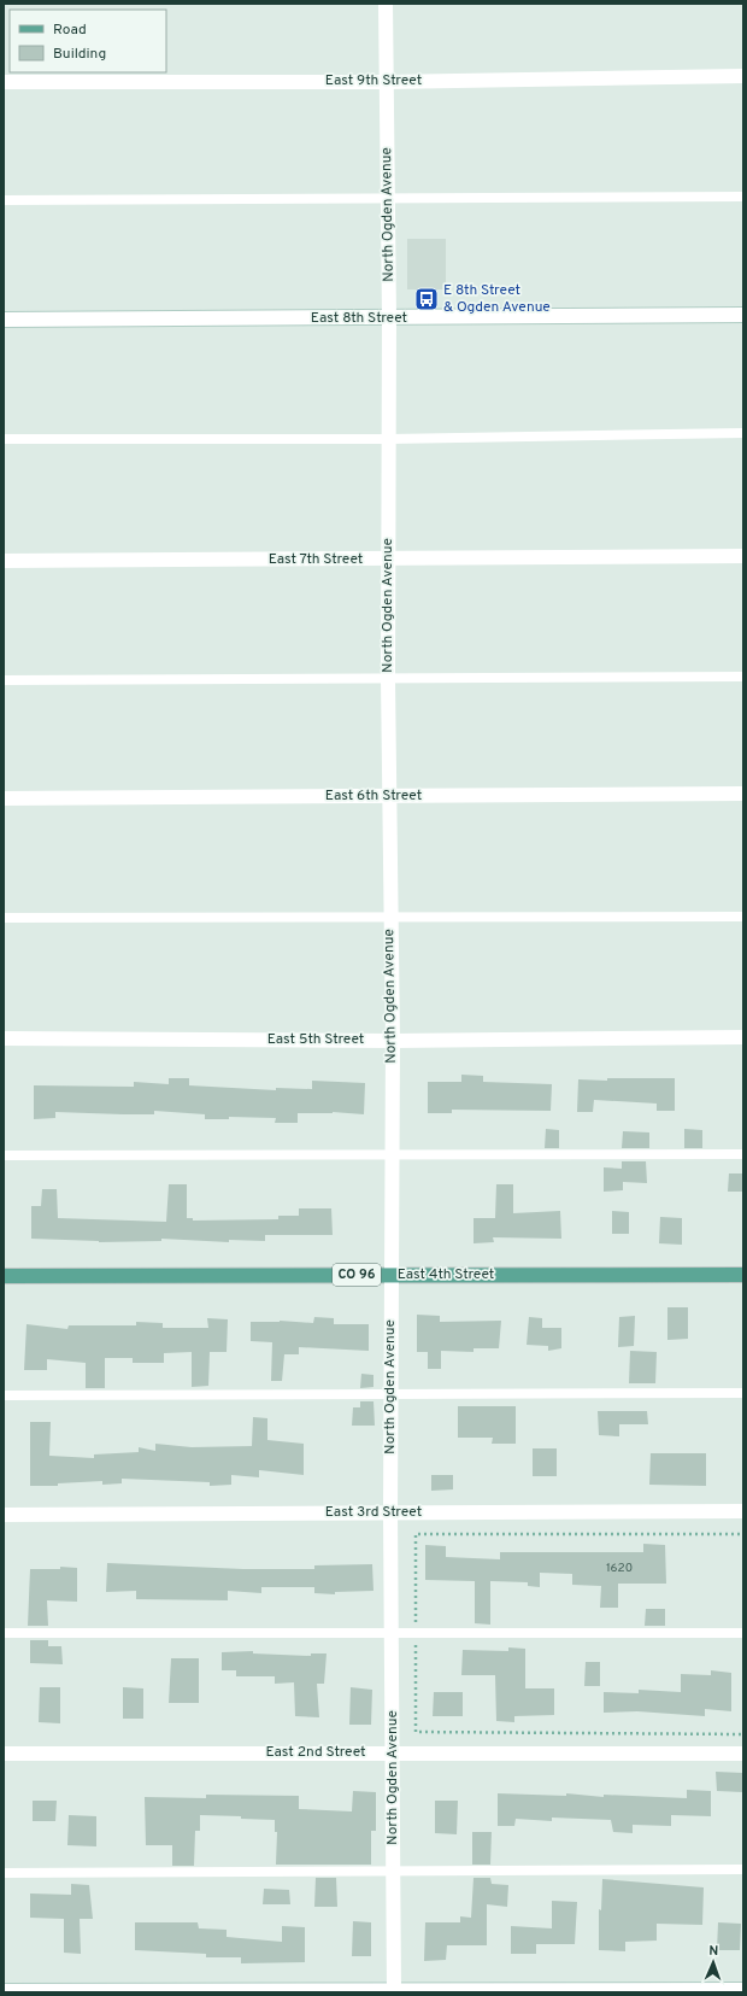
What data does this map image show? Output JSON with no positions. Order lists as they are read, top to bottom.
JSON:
{
  "streets": {
    "main road": ["CO 96", "East 4th Street"],
    "street": [
      "East 9th Street",
      "North Ogden Avenue",
      "East 8th Street",
      "East 7th Street",
      "East 6th Street",
      "East 5th Street",
      "East 3rd Street",
      "East 2nd Street"
    ]
  },
  "crossings": [
    ["East 9th Street", "North Ogden Avenue"],
    ["North Ogden Avenue", "East 8th Street"],
    ["North Ogden Avenue", "East 7th Street"],
    ["North Ogden Avenue", "East 6th Street"],
    ["North Ogden Avenue", "East 5th Street"],
    ["North Ogden Avenue", "East 4th Street"],
    ["North Ogden Avenue", "East 3rd Street"],
    ["North Ogden Avenue", "East 2nd Street"]
  ],
  "places": {
    "bus stop": ["E 8th Street & Ogden Avenue"]
  },
  "house_numbers": ["1620"],
  "legend": ["Road", "Building"],
  "north": "top"
}
